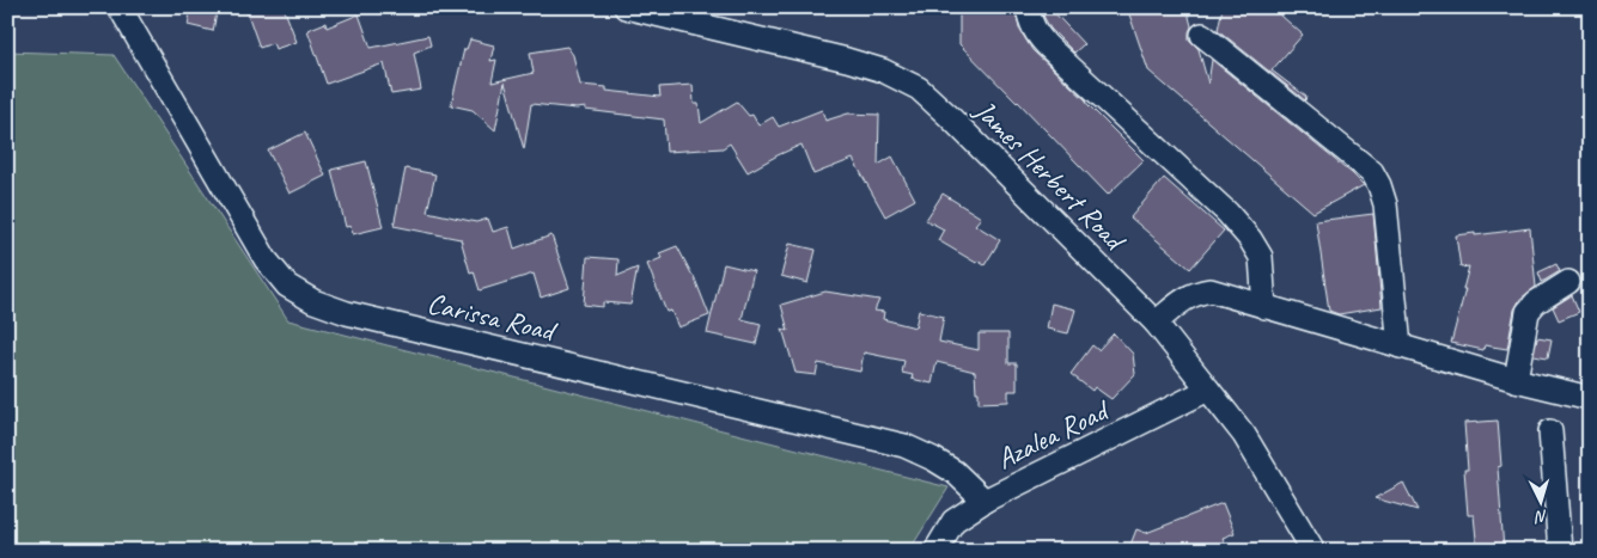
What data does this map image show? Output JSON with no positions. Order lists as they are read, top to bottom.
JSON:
{
  "streets": {
    "street": ["James Herbert Road", "Carissa Road", "Azalea Road"]
  },
  "crossings": [
    ["James Herbert Road", "Azalea Road"],
    ["Carissa Road", "Azalea Road"]
  ],
  "north": "bottom"
}
